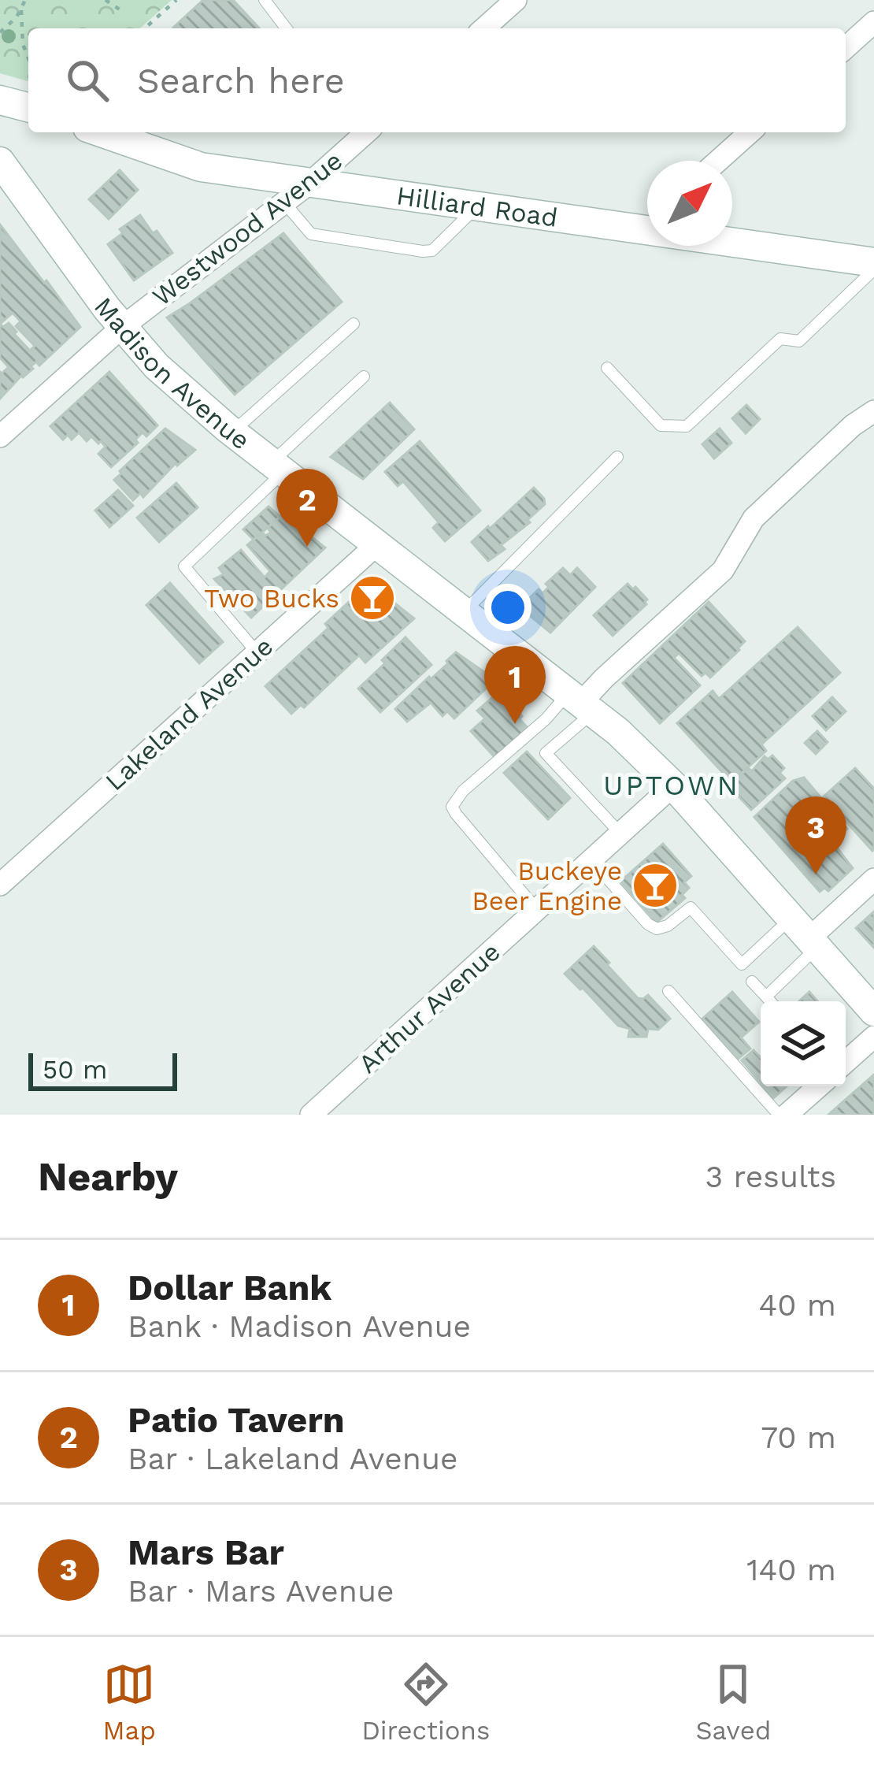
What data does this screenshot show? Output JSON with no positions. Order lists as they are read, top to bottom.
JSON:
{
  "streets": {
    "main road": ["Hilliard Road", "Madison Avenue"],
    "street": ["Westwood Avenue", "Lakeland Avenue", "Arthur Avenue"]
  },
  "crossings": [
    ["Hilliard Road", "Westwood Avenue"],
    ["Westwood Avenue", "Madison Avenue"],
    ["Madison Avenue", "Lakeland Avenue"],
    ["Madison Avenue", "Arthur Avenue"]
  ],
  "districts": ["UPTOWN"],
  "places": {
    "bar": ["Two Bucks", "Buckeye Beer Engine"]
  },
  "scale_bar": "50 m",
  "north": "top right",
  "page": {
    "search": "Search here",
    "pins": ["2", "1", "3"],
    "scale": "50 m",
    "heading": ["Nearby", "3 results"],
    "list": [
      {
        "mark": "1",
        "name": "Dollar Bank",
        "note": "Bank · Madison Avenue",
        "value": "40 m"
      },
      {
        "mark": "2",
        "name": "Patio Tavern",
        "note": "Bar · Lakeland Avenue",
        "value": "70 m"
      },
      {
        "mark": "3",
        "name": "Mars Bar",
        "note": "Bar · Mars Avenue",
        "value": "140 m"
      }
    ],
    "nav": ["Map", "Directions", "Saved"]
  }
}
